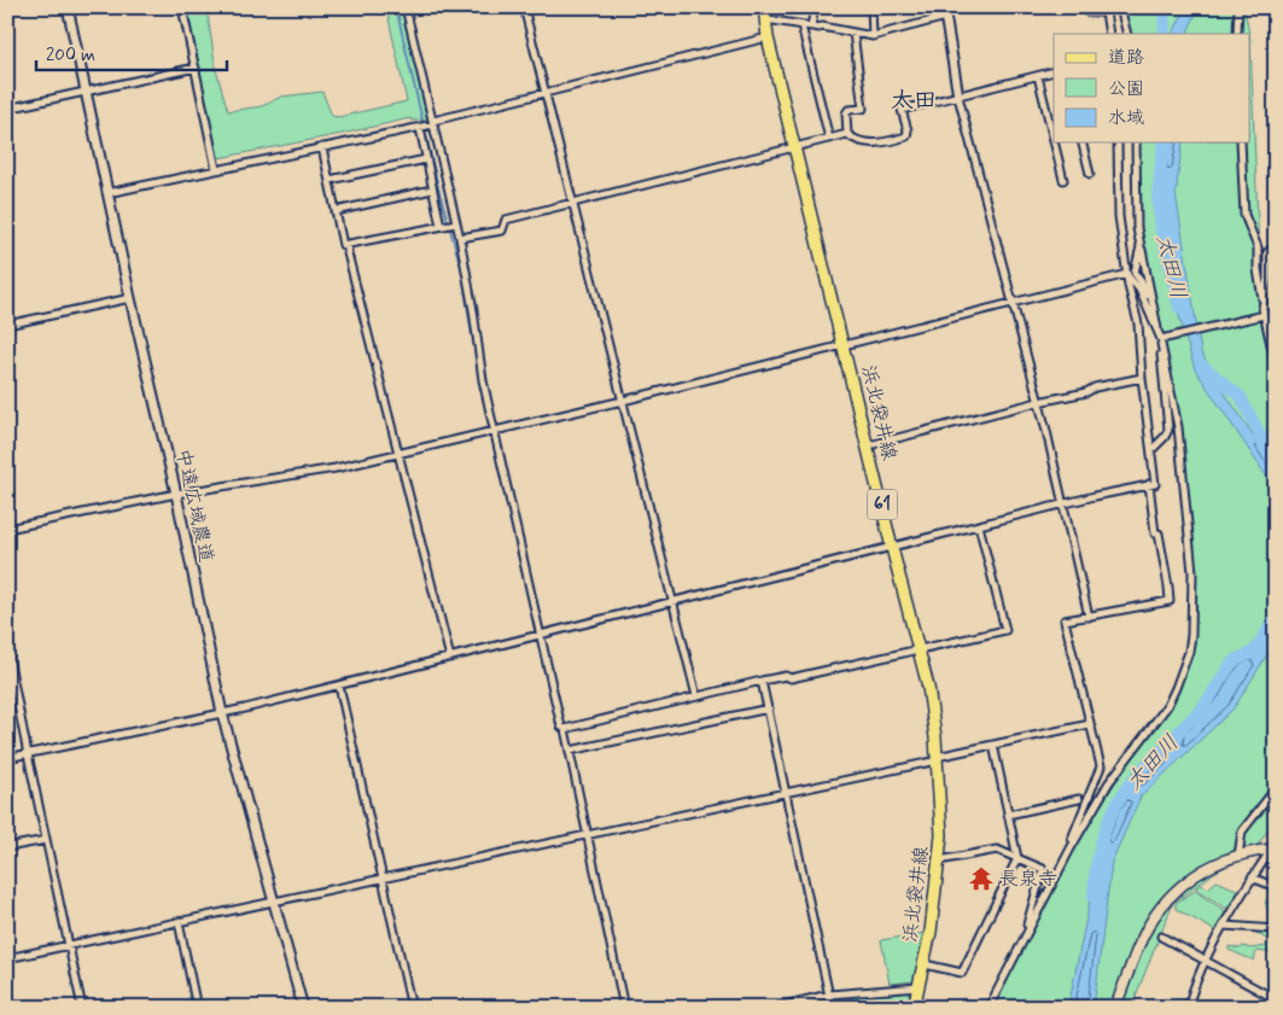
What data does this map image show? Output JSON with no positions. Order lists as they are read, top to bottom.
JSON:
{
  "streets": {
    "main road": ["浜北袋井線", "61"],
    "street": ["中遠広域農道"]
  },
  "districts": ["太田"],
  "water": ["太田川"],
  "places": {
    "temple": ["長泉寺"]
  },
  "legend": ["道路", "公園", "水域"],
  "scale_bar": "200 m"
}
